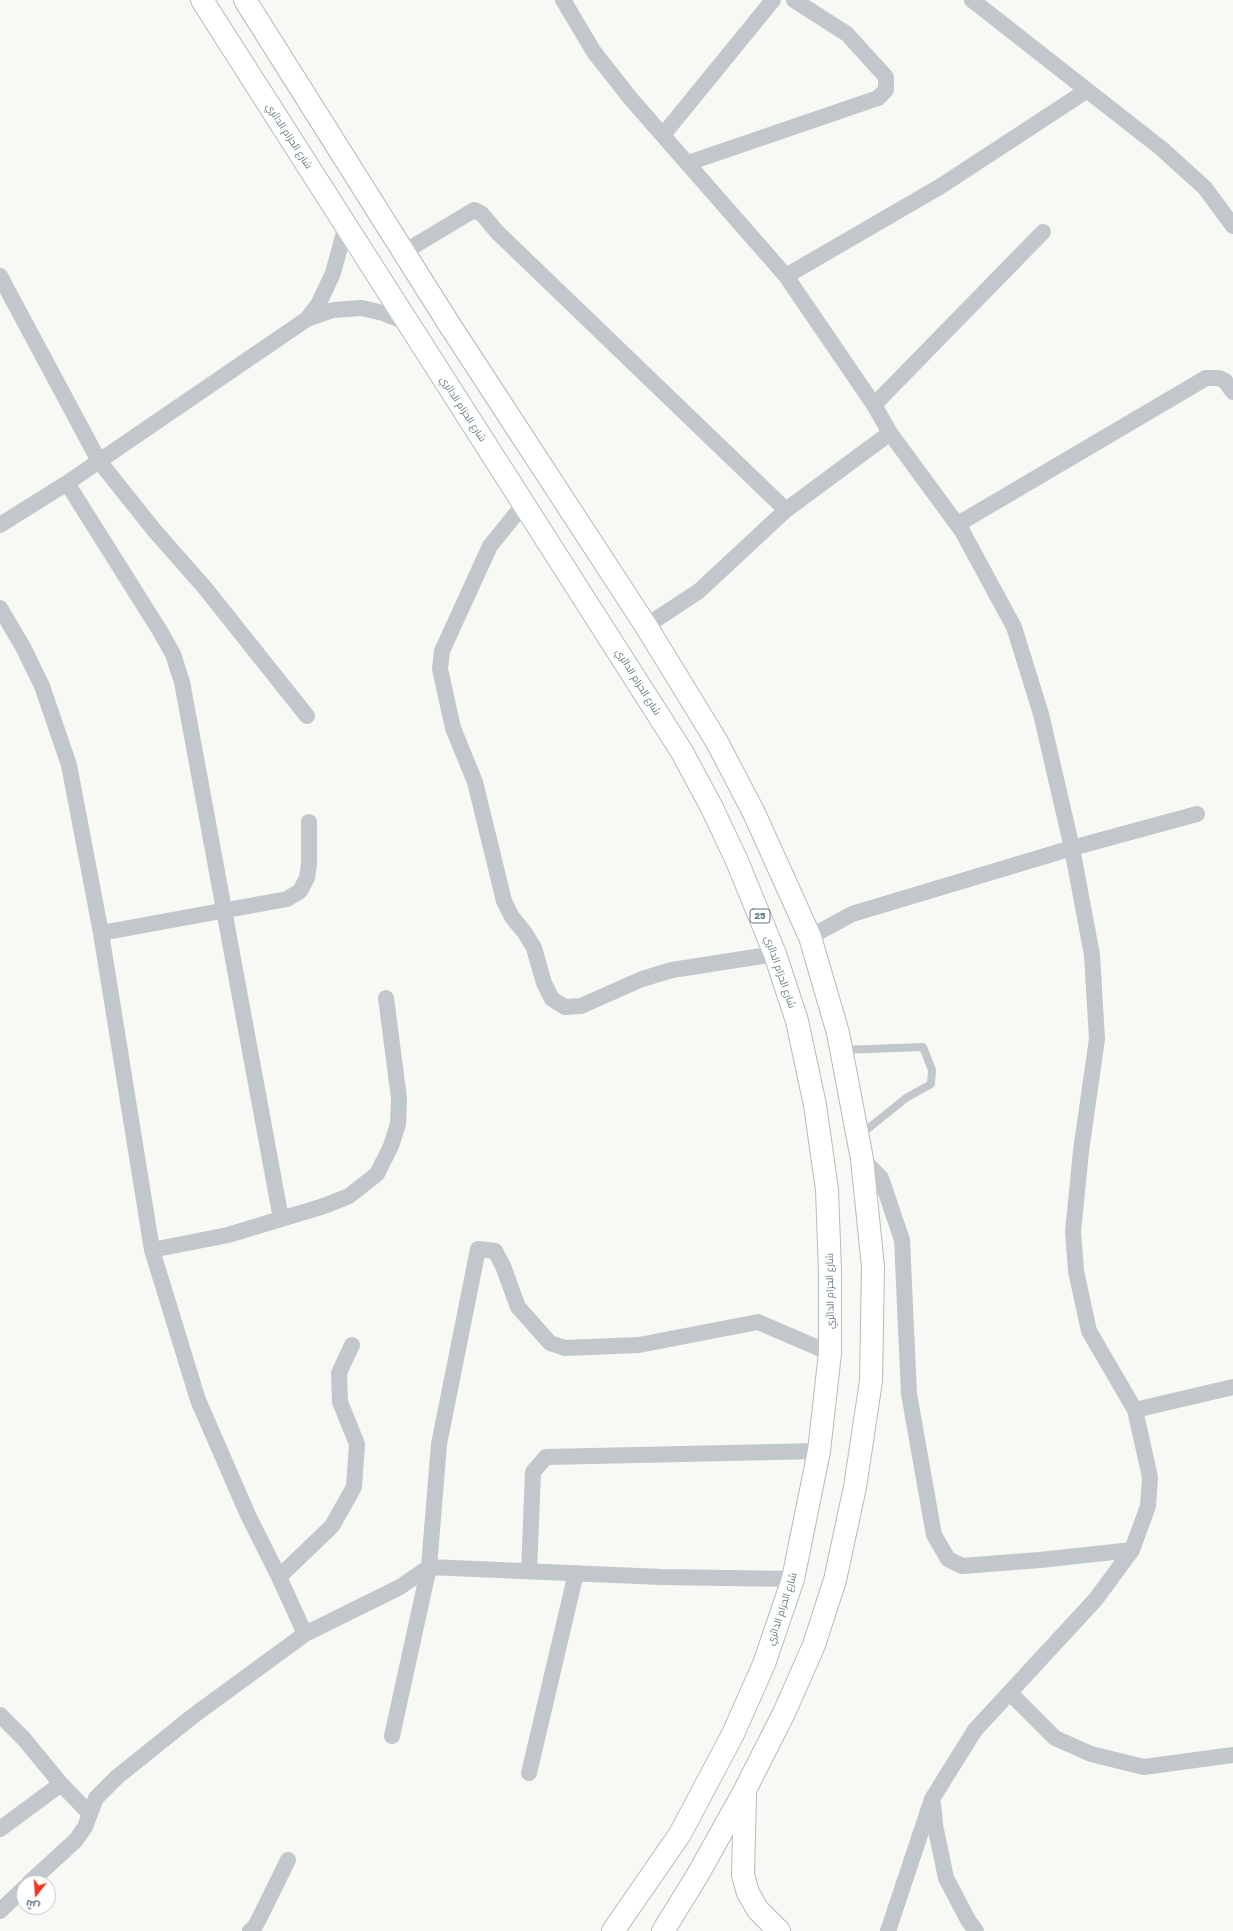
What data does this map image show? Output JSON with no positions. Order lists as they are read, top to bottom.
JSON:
{
  "streets": {
    "main road": ["شارع الحزام الدائري", "25"]
  },
  "north": "bottom"
}
